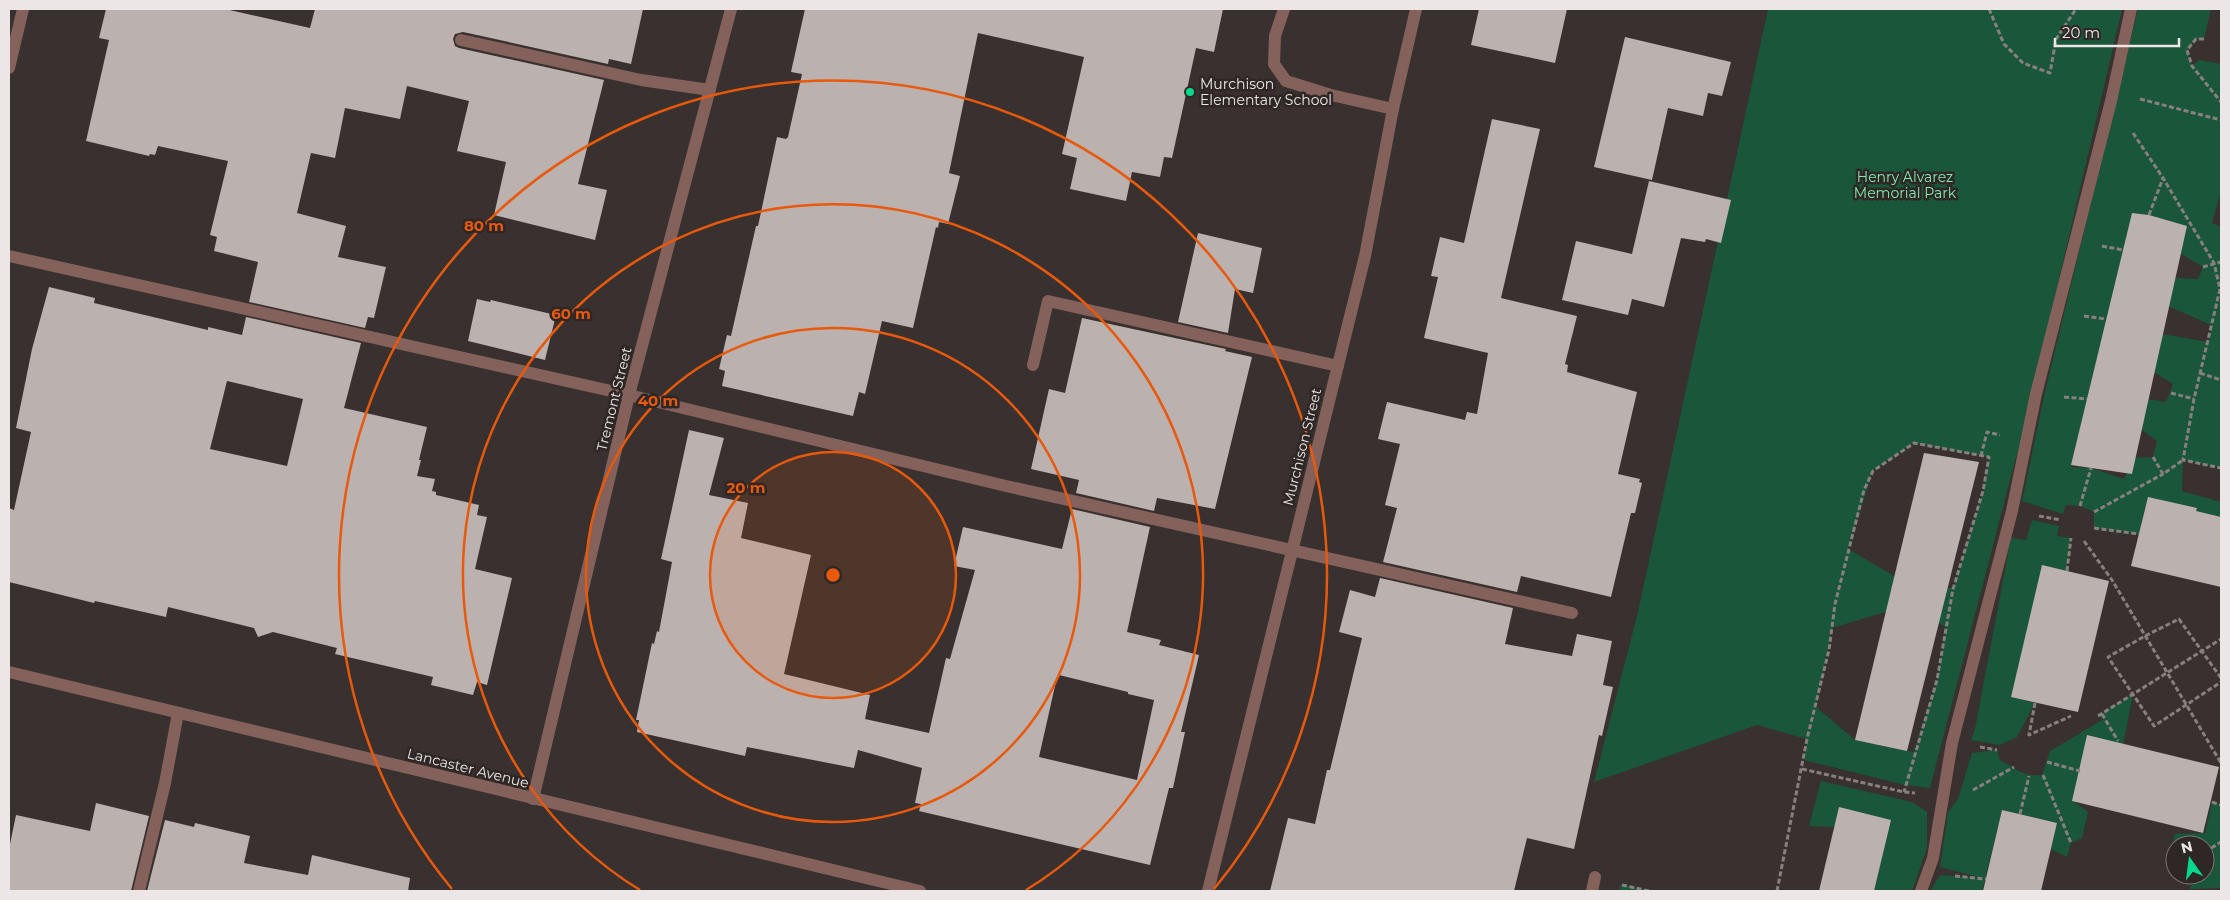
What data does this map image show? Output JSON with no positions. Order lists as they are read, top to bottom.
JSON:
{
  "streets": {
    "street": ["Tremont Street", "Murchison Street", "Lancaster Avenue"]
  },
  "crossings": [
    ["Tremont Street", "Lancaster Avenue"]
  ],
  "parks": ["Henry Alvarez Memorial Park"],
  "places": ["Murchison Elementary School"],
  "scale_bar": "20 m",
  "north": "top",
  "rings": [
    "80 m",
    "60 m",
    "40 m",
    "20 m"
  ]
}
